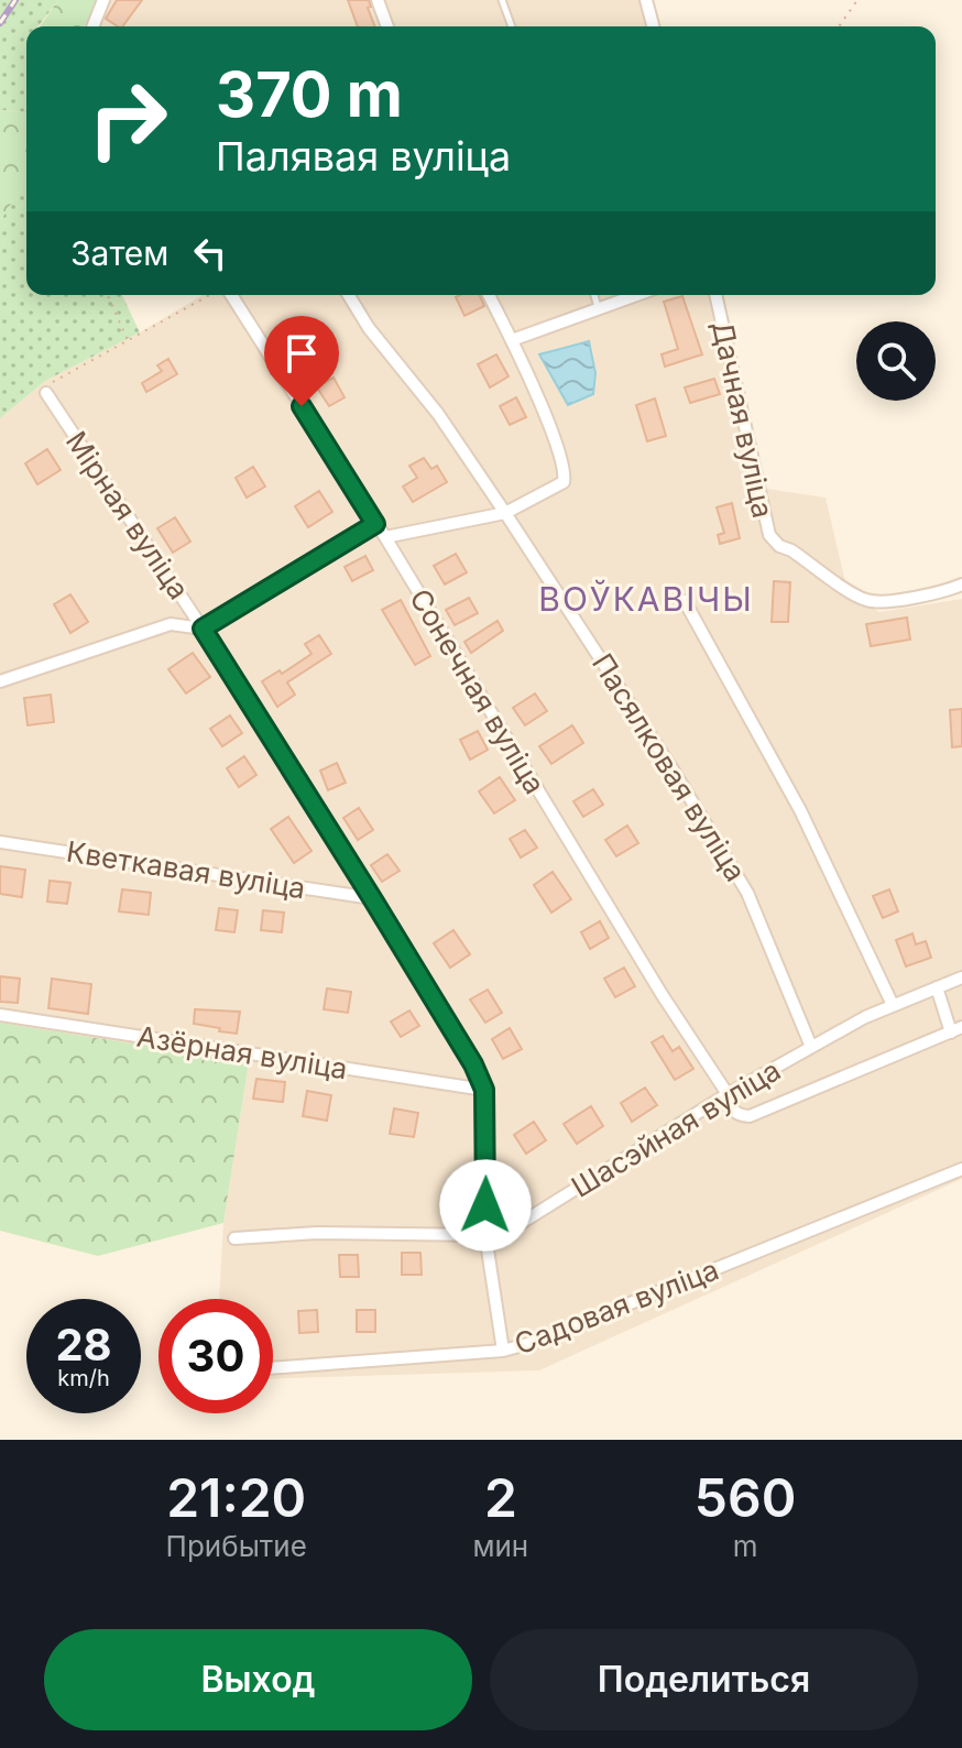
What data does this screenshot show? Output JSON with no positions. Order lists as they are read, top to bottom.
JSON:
{
  "streets": {
    "street": [
      "Дачная вуліца",
      "Мірная вуліца",
      "Сонечная вуліца",
      "Пасялковая вуліца",
      "Кветкавая вуліца",
      "Азёрная вуліца",
      "Шасэйная вуліца",
      "Садовая вуліца"
    ]
  },
  "crossings": [
    ["Мірная вуліца", "Кветкавая вуліца"],
    ["Мірная вуліца", "Азёрная вуліца"],
    ["Мірная вуліца", "Шасэйная вуліца"],
    ["Мірная вуліца", "Садовая вуліца"],
    ["Сонечная вуліца", "Шасэйная вуліца"],
    ["Пасялковая вуліца", "Шасэйная вуліца"]
  ],
  "districts": ["ВОЎКАВІЧЫ"],
  "page": {
    "turn": ["370 m", "Палявая вуліца"],
    "then": "Затем",
    "speed": "28 km/h",
    "limit": "30",
    "eta": [
      "21:20",
      "Прибытие",
      "2",
      "мин",
      "560",
      "m"
    ],
    "buttons": ["Выход", "Поделиться"]
  }
}
